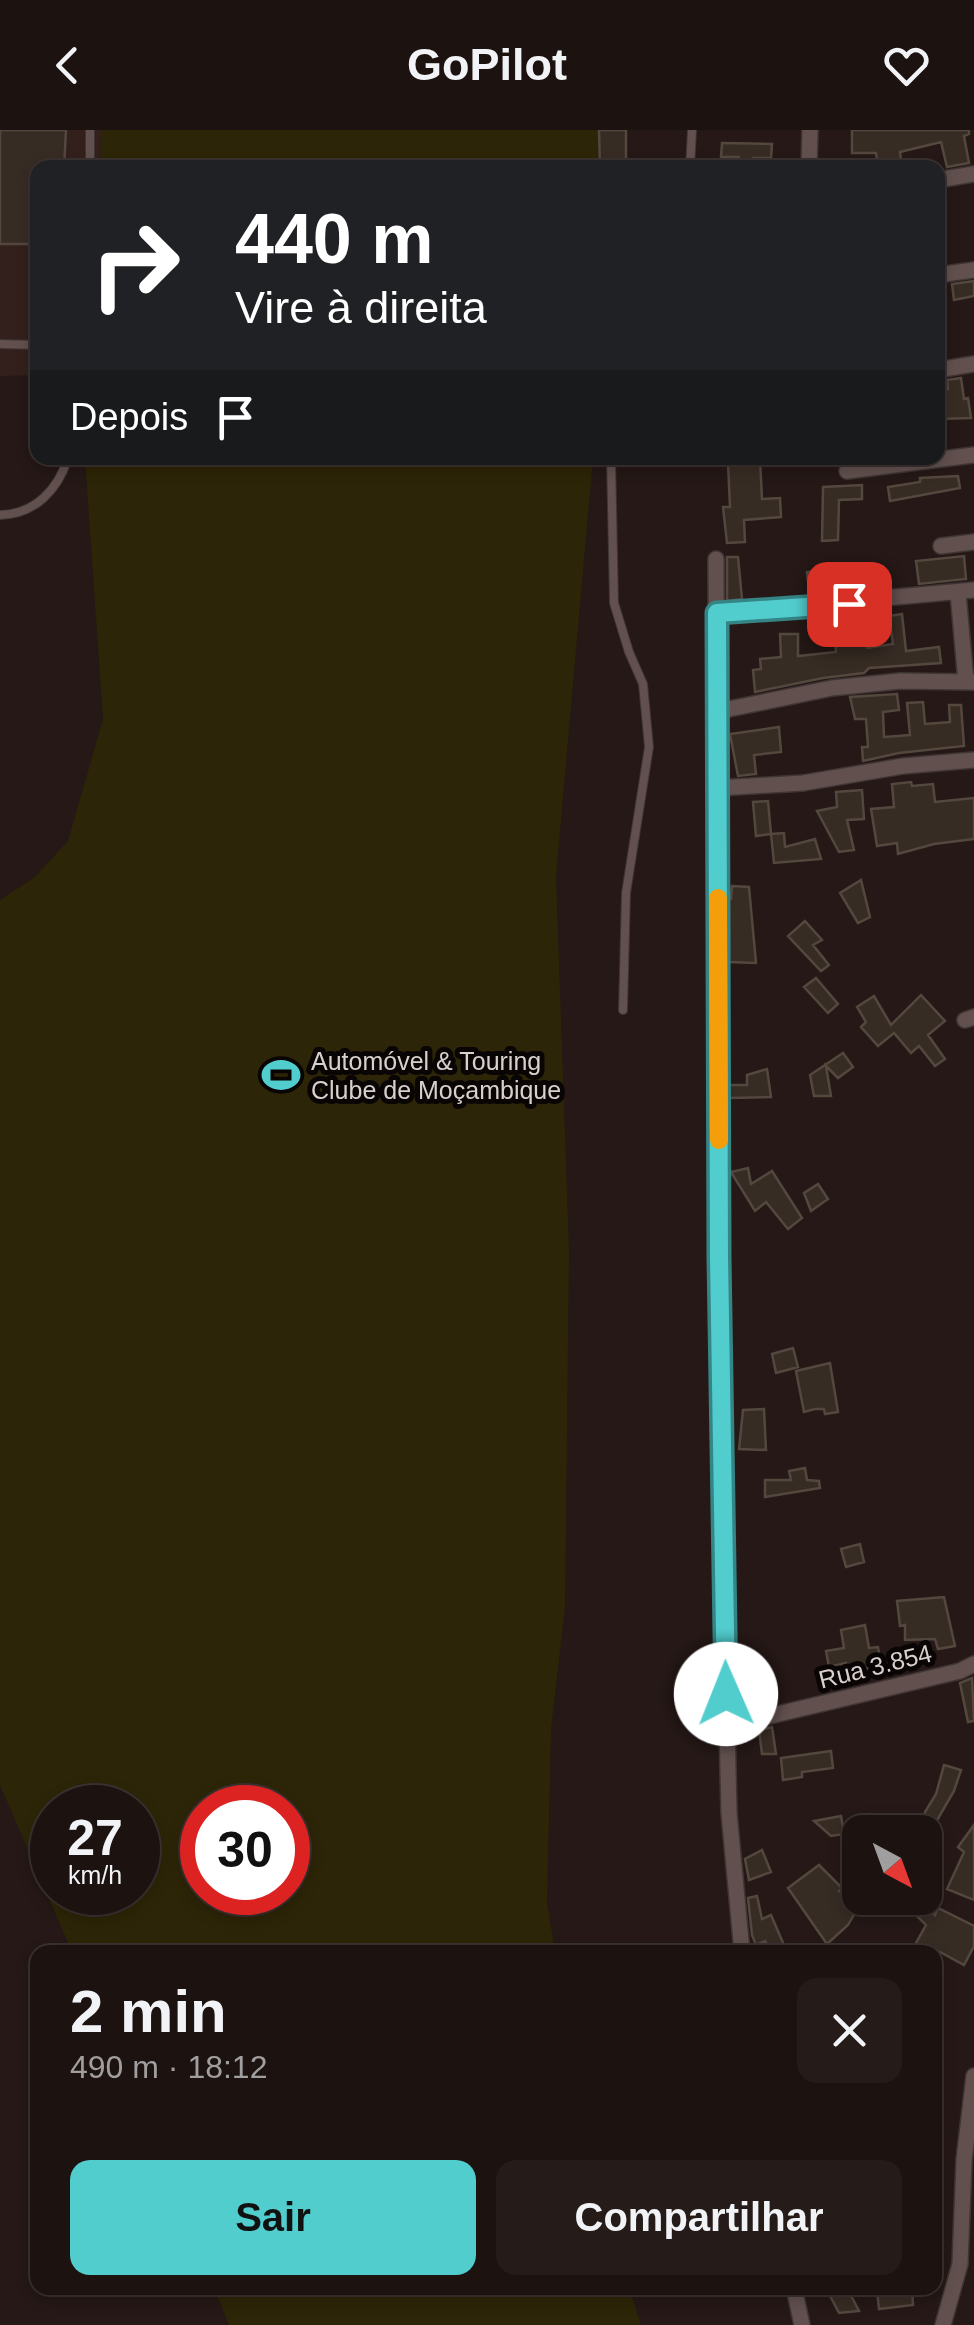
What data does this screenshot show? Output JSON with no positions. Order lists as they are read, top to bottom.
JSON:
{
  "streets": {
    "street": ["Rua 3.854"]
  },
  "places": {
    "sports": ["Automóvel & Touring Clube de Moçambique"]
  },
  "north": "bottom right",
  "page": {
    "header": "GoPilot",
    "turn": ["440 m", "Vire à direita"],
    "then": "Depois",
    "speed": "27 km/h",
    "limit": "30",
    "heading": ["2 min", "490 m · 18:12"],
    "buttons": ["Sair", "Compartilhar"]
  }
}
